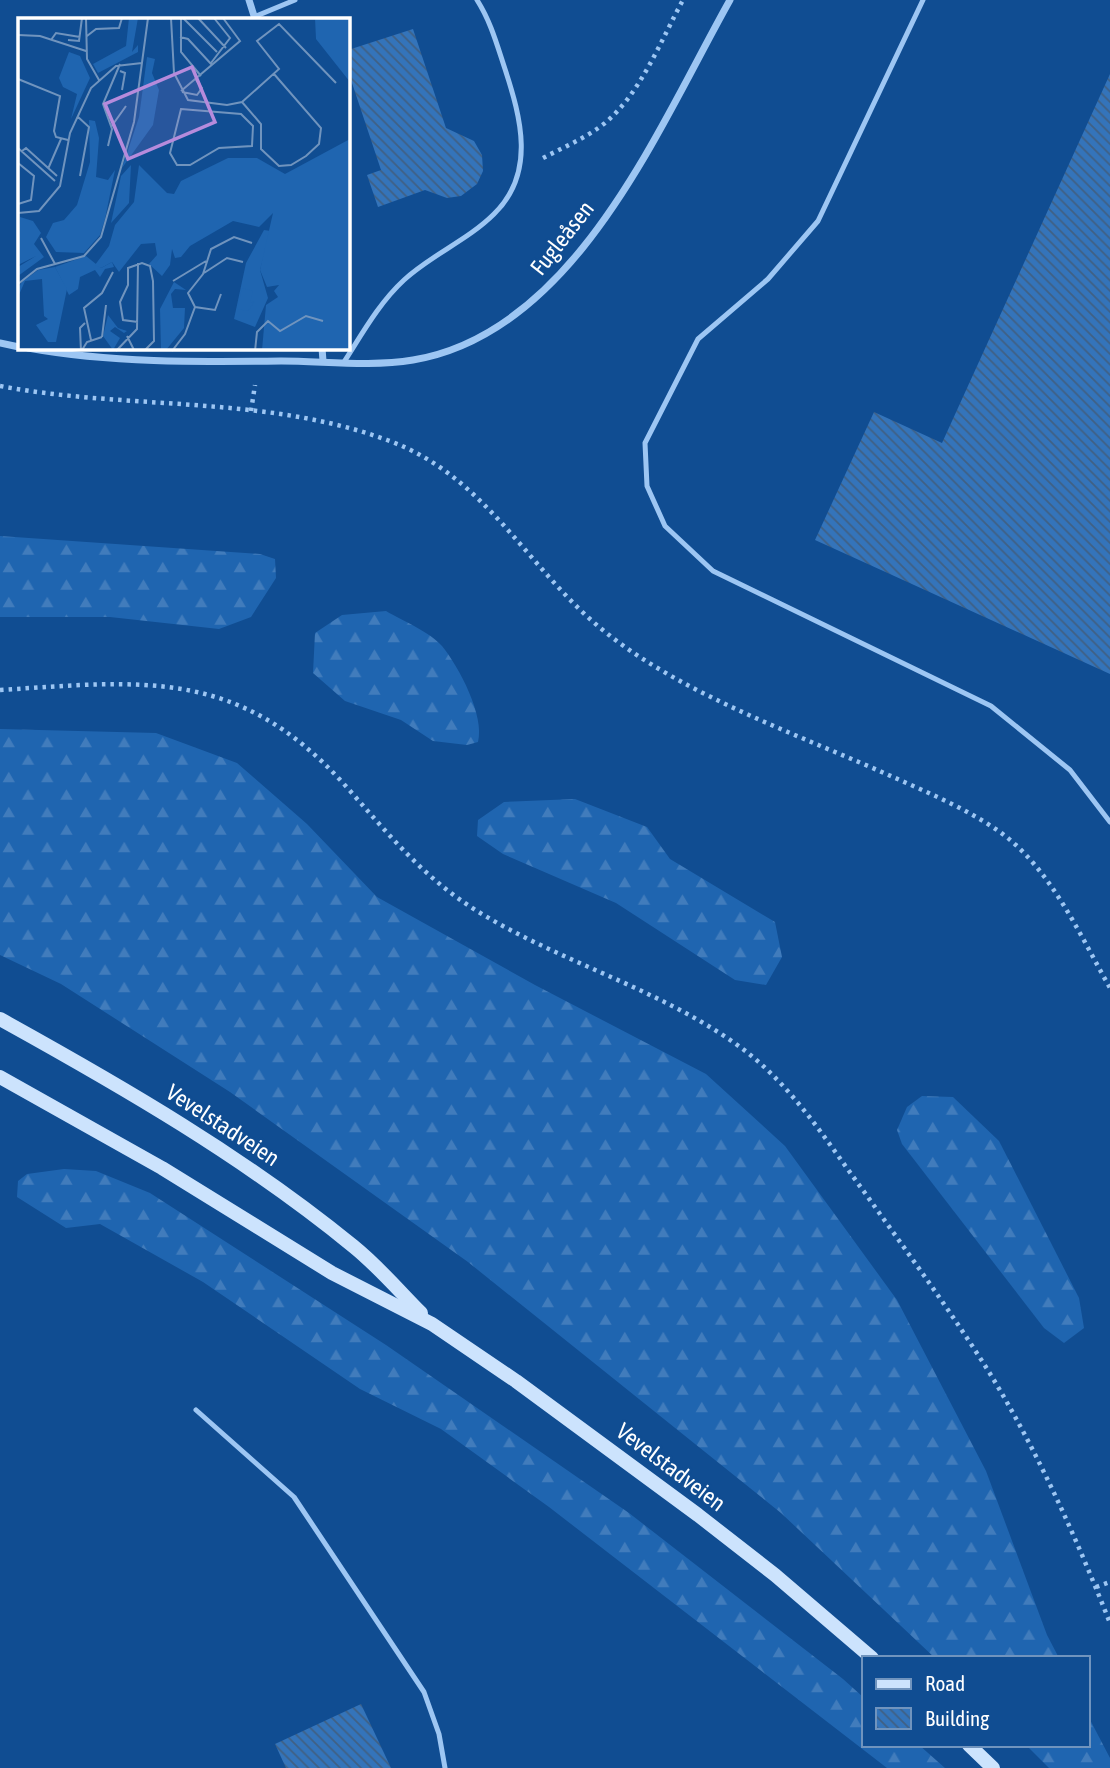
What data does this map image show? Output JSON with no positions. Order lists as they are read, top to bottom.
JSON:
{
  "streets": {
    "main road": ["Vevelstadveien"],
    "street": ["Fugleåsen"]
  },
  "legend": ["Road", "Building"]
}
